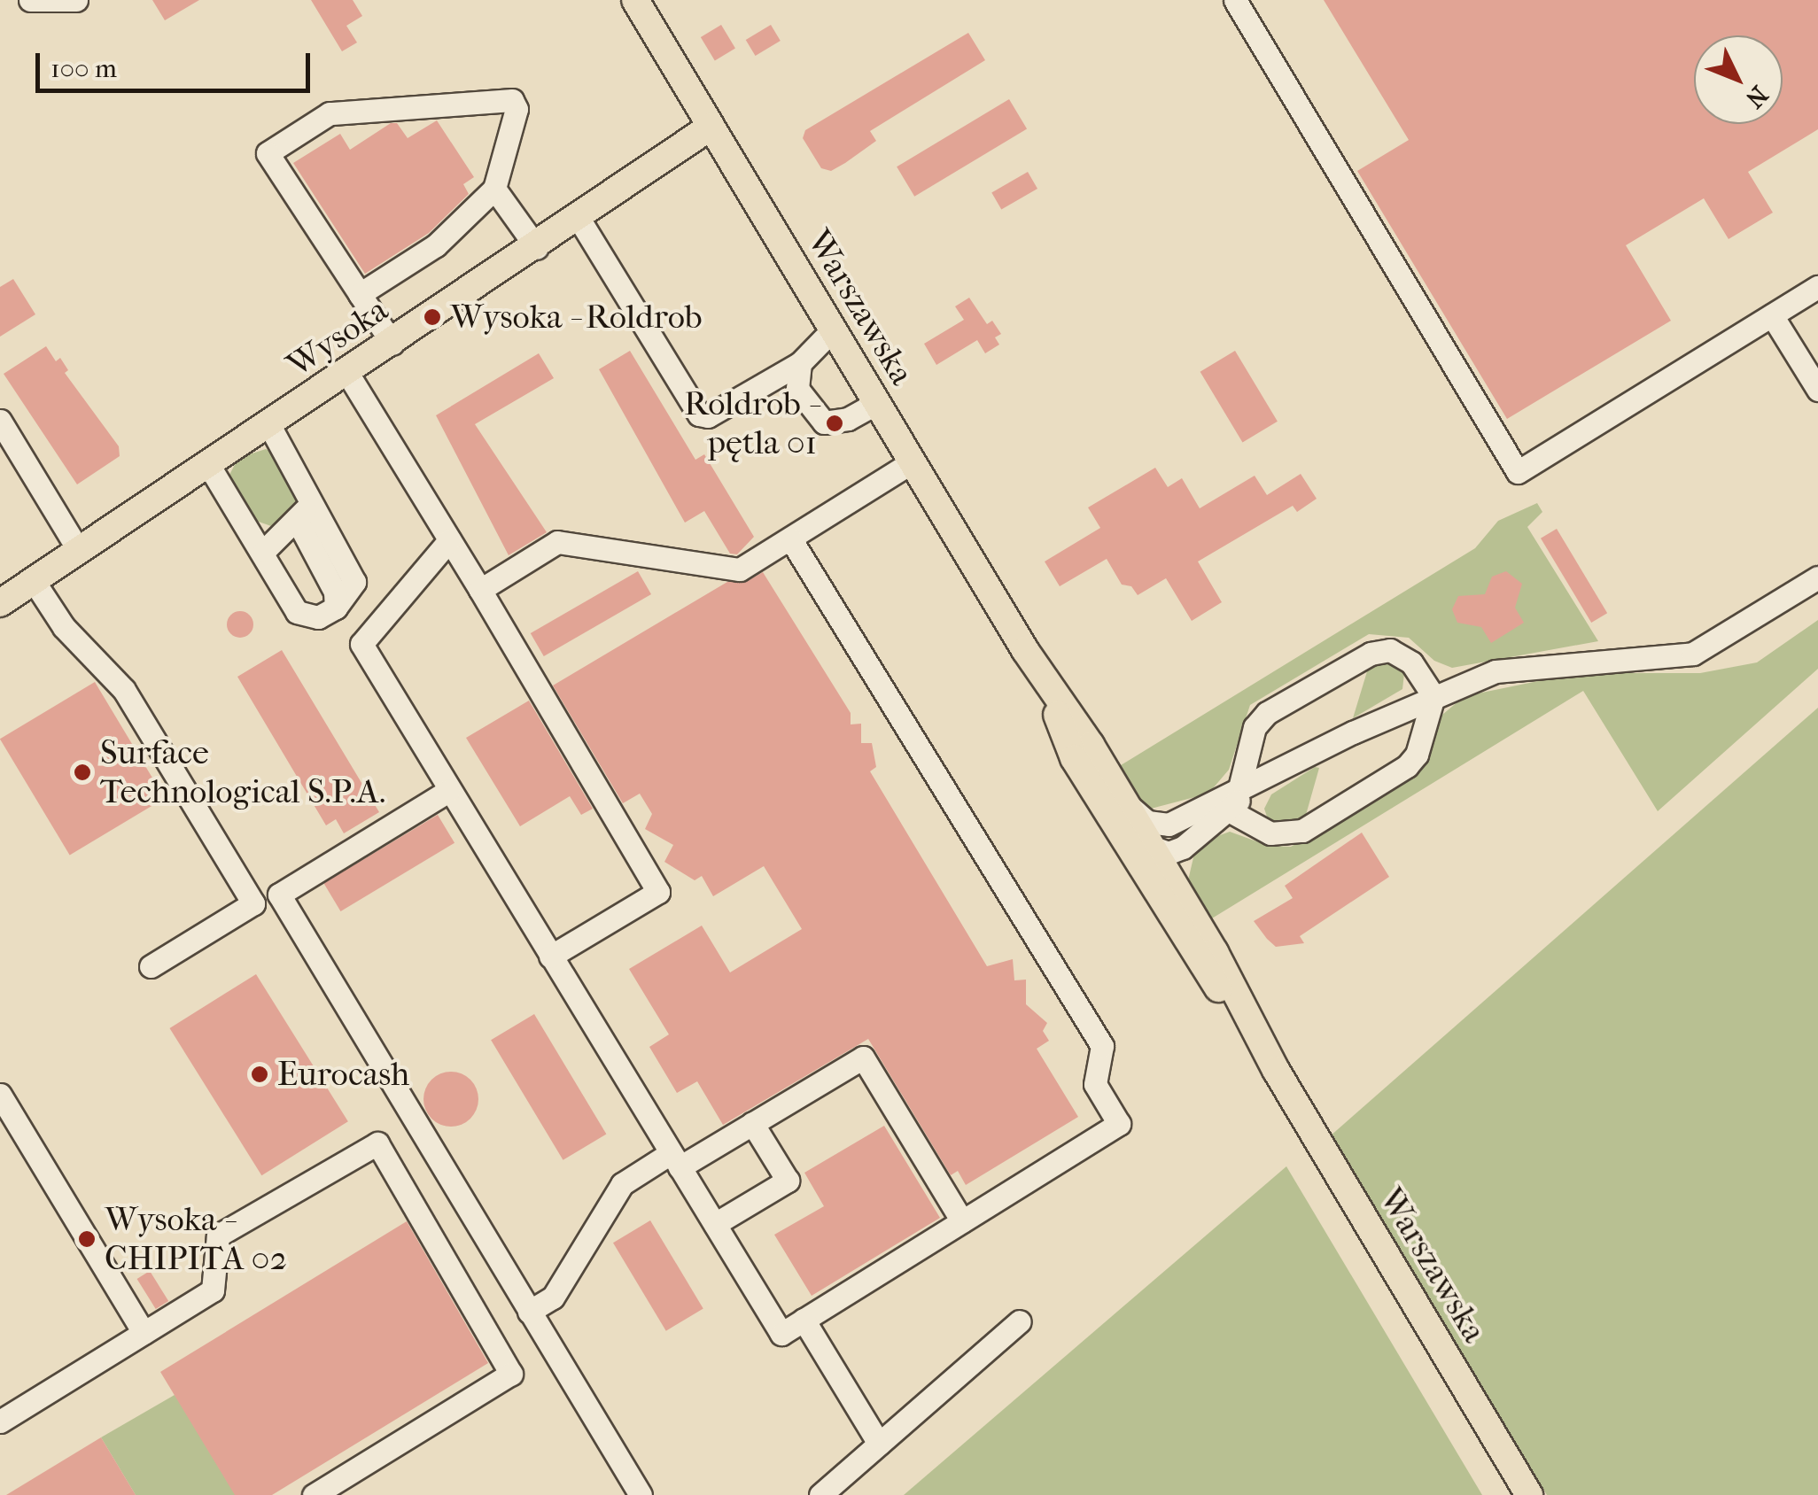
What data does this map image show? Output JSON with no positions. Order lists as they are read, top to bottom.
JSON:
{
  "streets": {
    "main road": ["Warszawska", "Wysoka"]
  },
  "crossings": [
    ["Warszawska", "Wysoka"]
  ],
  "places": [
    "Wysoka - Roldrob",
    "Roldrob - pętla 01",
    "Surface Technological S.P.A.",
    "Eurocash",
    "Wysoka - CHIPITA 02"
  ],
  "scale_bar": "100 m",
  "north": "bottom right"
}
